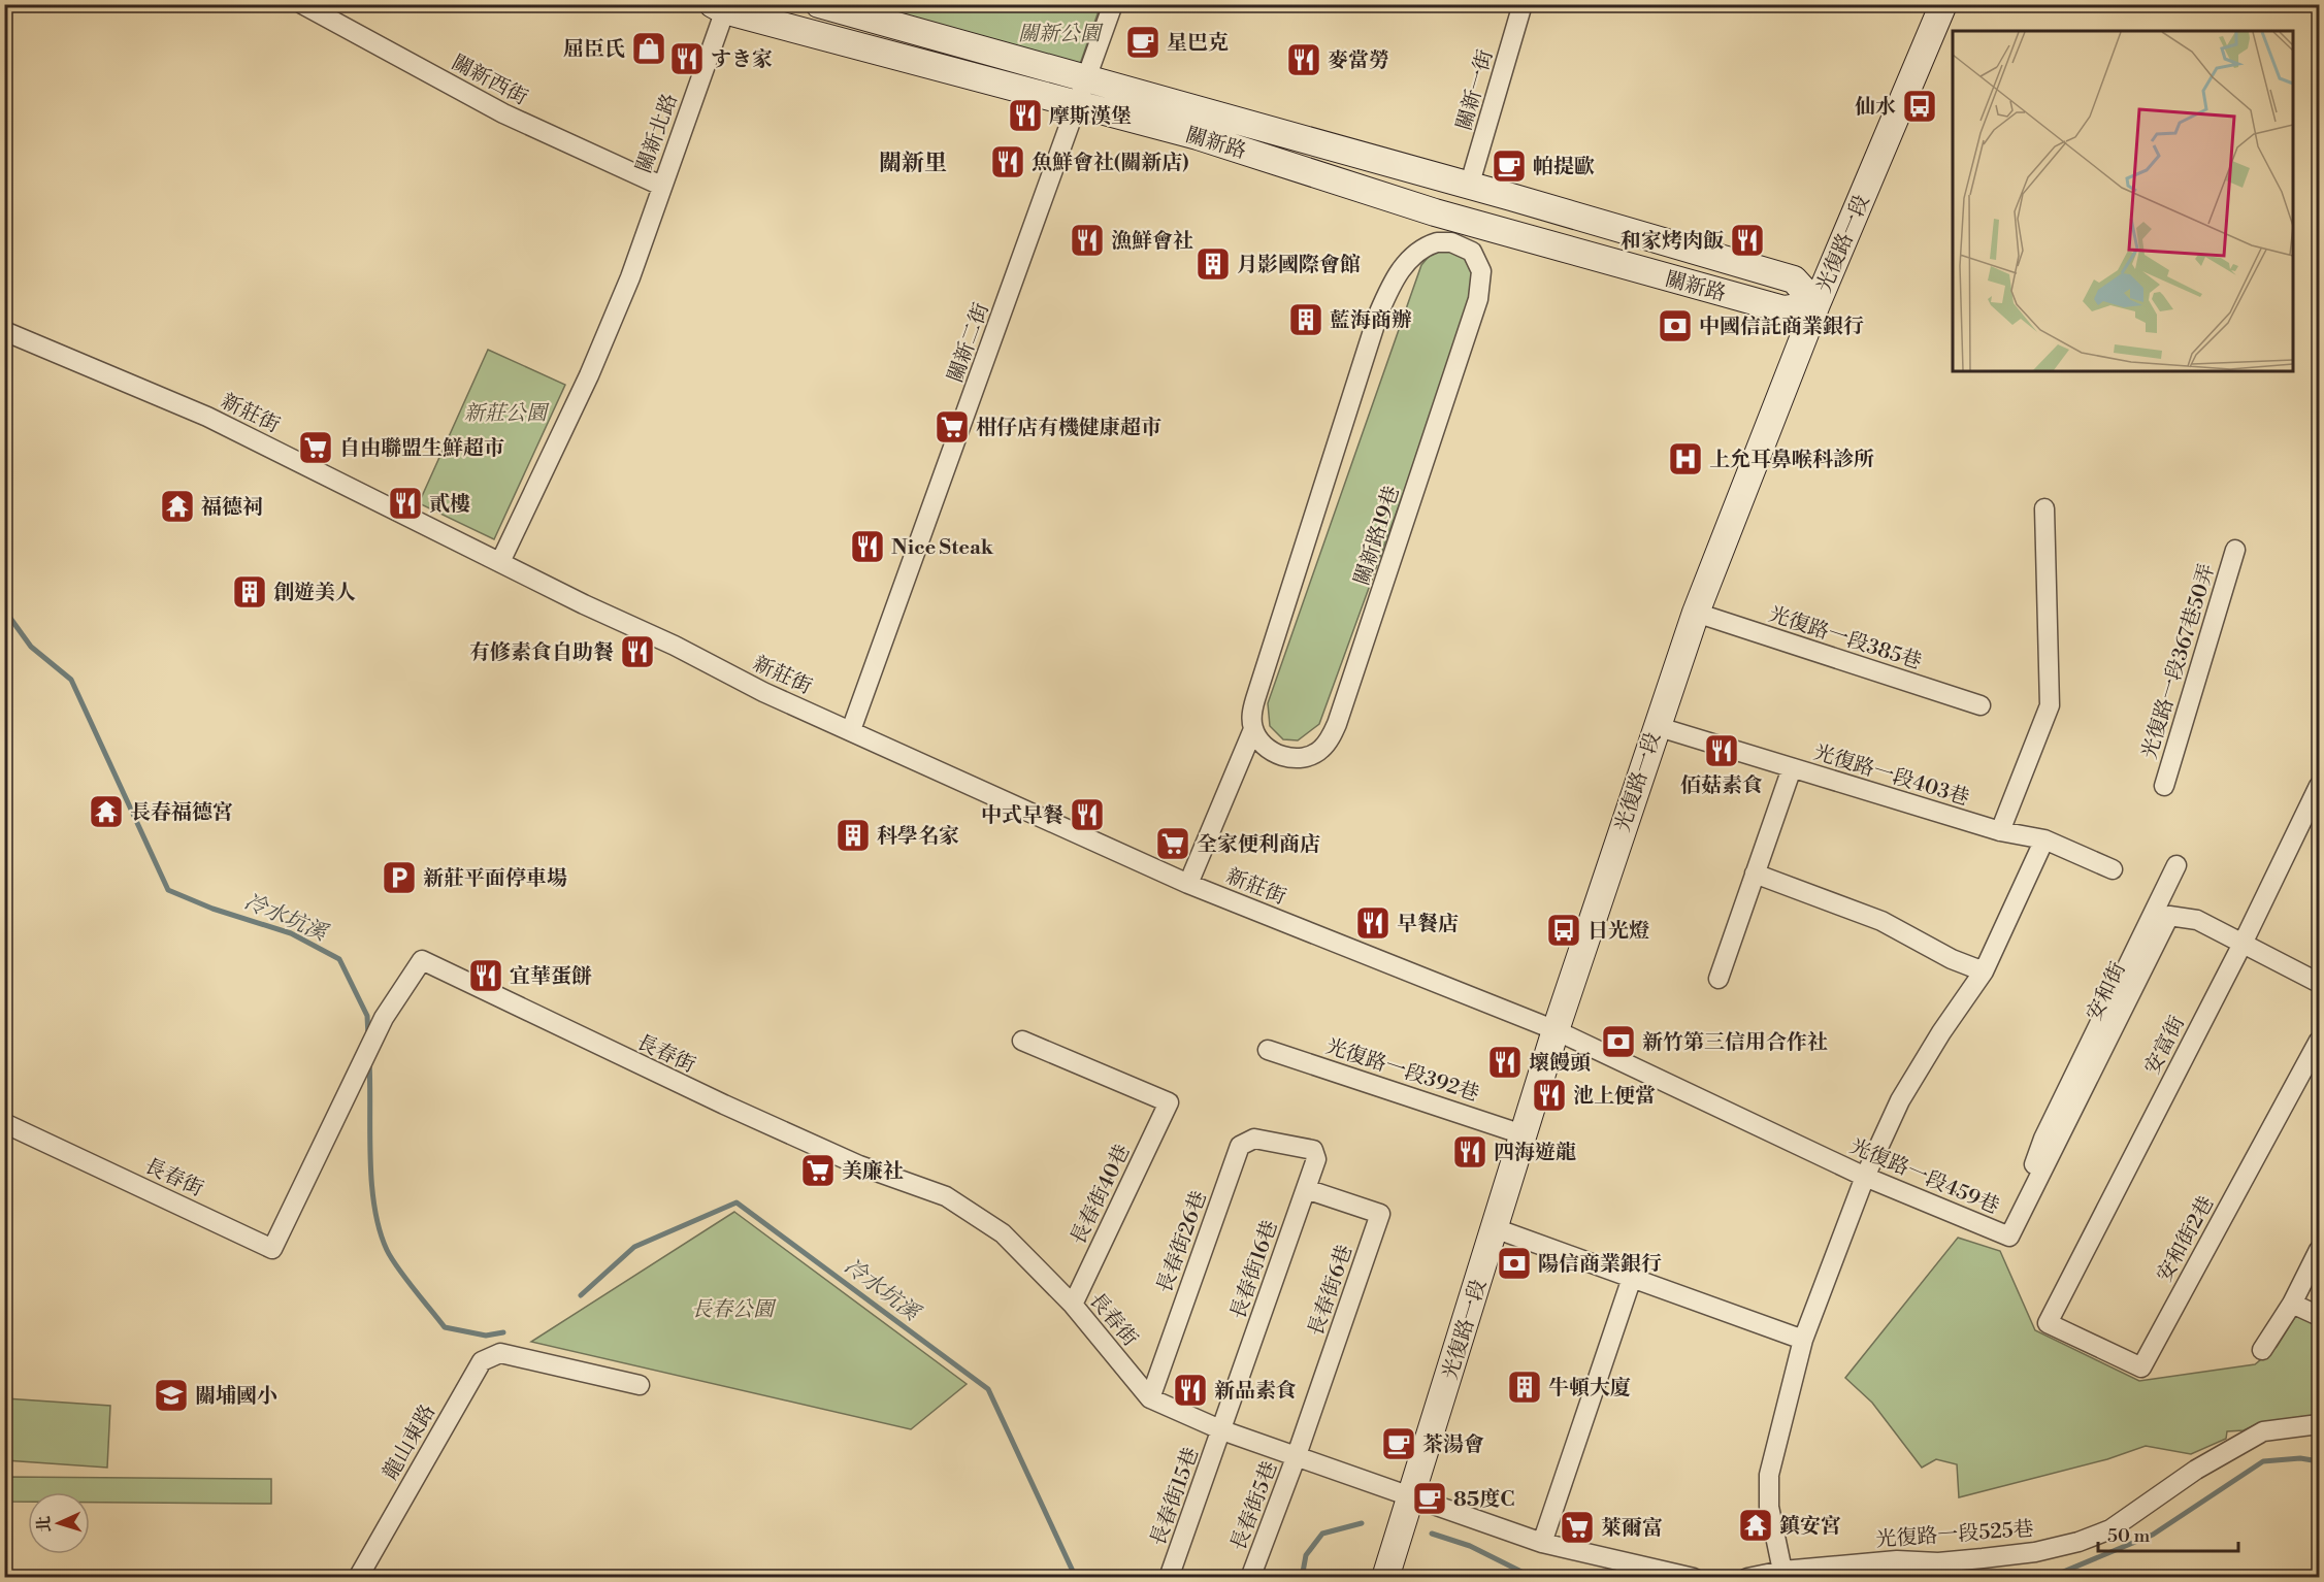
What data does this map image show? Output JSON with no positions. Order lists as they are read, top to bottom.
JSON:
{
  "streets": {
    "street": [
      "關新西街",
      "關新一街",
      "關新北路",
      "關新路",
      "光復路一段",
      "關新二街",
      "新莊街",
      "關新路19巷",
      "光復路一段385巷",
      "光復路一段367巷50弄",
      "光復路一段403巷",
      "安和街",
      "安富街",
      "長春街",
      "光復路一段392巷",
      "光復路一段459巷",
      "長春街40巷",
      "安和街2巷",
      "長春街26巷",
      "長春街16巷",
      "長春街6巷",
      "龍山東路",
      "長春街15巷",
      "長春街5巷",
      "光復路一段525巷"
    ]
  },
  "crossings": [
    ["關新西街", "關新北路"],
    ["關新一街", "關新路"],
    ["關新北路", "關新路"],
    ["關新北路", "新莊街"],
    ["關新路", "光復路一段"],
    ["關新路", "關新二街"],
    ["光復路一段", "新莊街"],
    ["光復路一段", "光復路一段385巷"],
    ["光復路一段", "光復路一段403巷"],
    ["光復路一段", "長春街"],
    ["光復路一段", "光復路一段392巷"],
    ["光復路一段", "光復路一段459巷"],
    ["關新二街", "新莊街"],
    ["新莊街", "光復路一段459巷"],
    ["安和街", "安富街"],
    ["安和街", "光復路一段459巷"],
    ["安富街", "安和街2巷"],
    ["長春街", "長春街40巷"],
    ["長春街", "長春街26巷"],
    ["長春街", "長春街16巷"],
    ["長春街", "長春街6巷"],
    ["長春街", "長春街15巷"],
    ["長春街", "長春街5巷"],
    ["長春街26巷", "長春街16巷"],
    ["長春街16巷", "長春街6巷"],
    ["長春街16巷", "長春街15巷"],
    ["長春街6巷", "長春街5巷"]
  ],
  "districts": ["關新里"],
  "water": ["冷水坑溪"],
  "parks": ["關新公園", "新莊公園", "長春公園"],
  "places": {
    "cafe": [
      "星巴克",
      "帕提歐",
      "茶湯會",
      "85度C"
    ],
    "shop": ["屈臣氏"],
    "restaurant": [
      "すき家",
      "麥當勞",
      "摩斯漢堡",
      "魚鮮會社(關新店)",
      "漁鮮會社",
      "和家烤肉飯",
      "貳樓",
      "Nice Steak",
      "有修素食自助餐",
      "佰菇素食",
      "中式早餐",
      "早餐店",
      "宜華蛋餅",
      "壞饅頭",
      "池上便當",
      "四海遊龍",
      "新品素食"
    ],
    "bus stop": ["仙水", "日光燈"],
    "building": [
      "月影國際會館",
      "藍海商辦",
      "創遊美人",
      "科學名家",
      "牛頓大廈"
    ],
    "bank": ["中國信託商業銀行", "新竹第三信用合作社", "陽信商業銀行"],
    "supermarket": [
      "柑仔店有機健康超市",
      "自由聯盟生鮮超市",
      "全家便利商店",
      "美廉社",
      "萊爾富"
    ],
    "hospital": ["上允耳鼻喉科診所"],
    "temple": ["福德祠", "長春福德宮", "鎮安宮"],
    "parking": ["新莊平面停車場"],
    "school or university": ["關埔國小"]
  },
  "scale_bar": "50 m",
  "north": "left"
}
